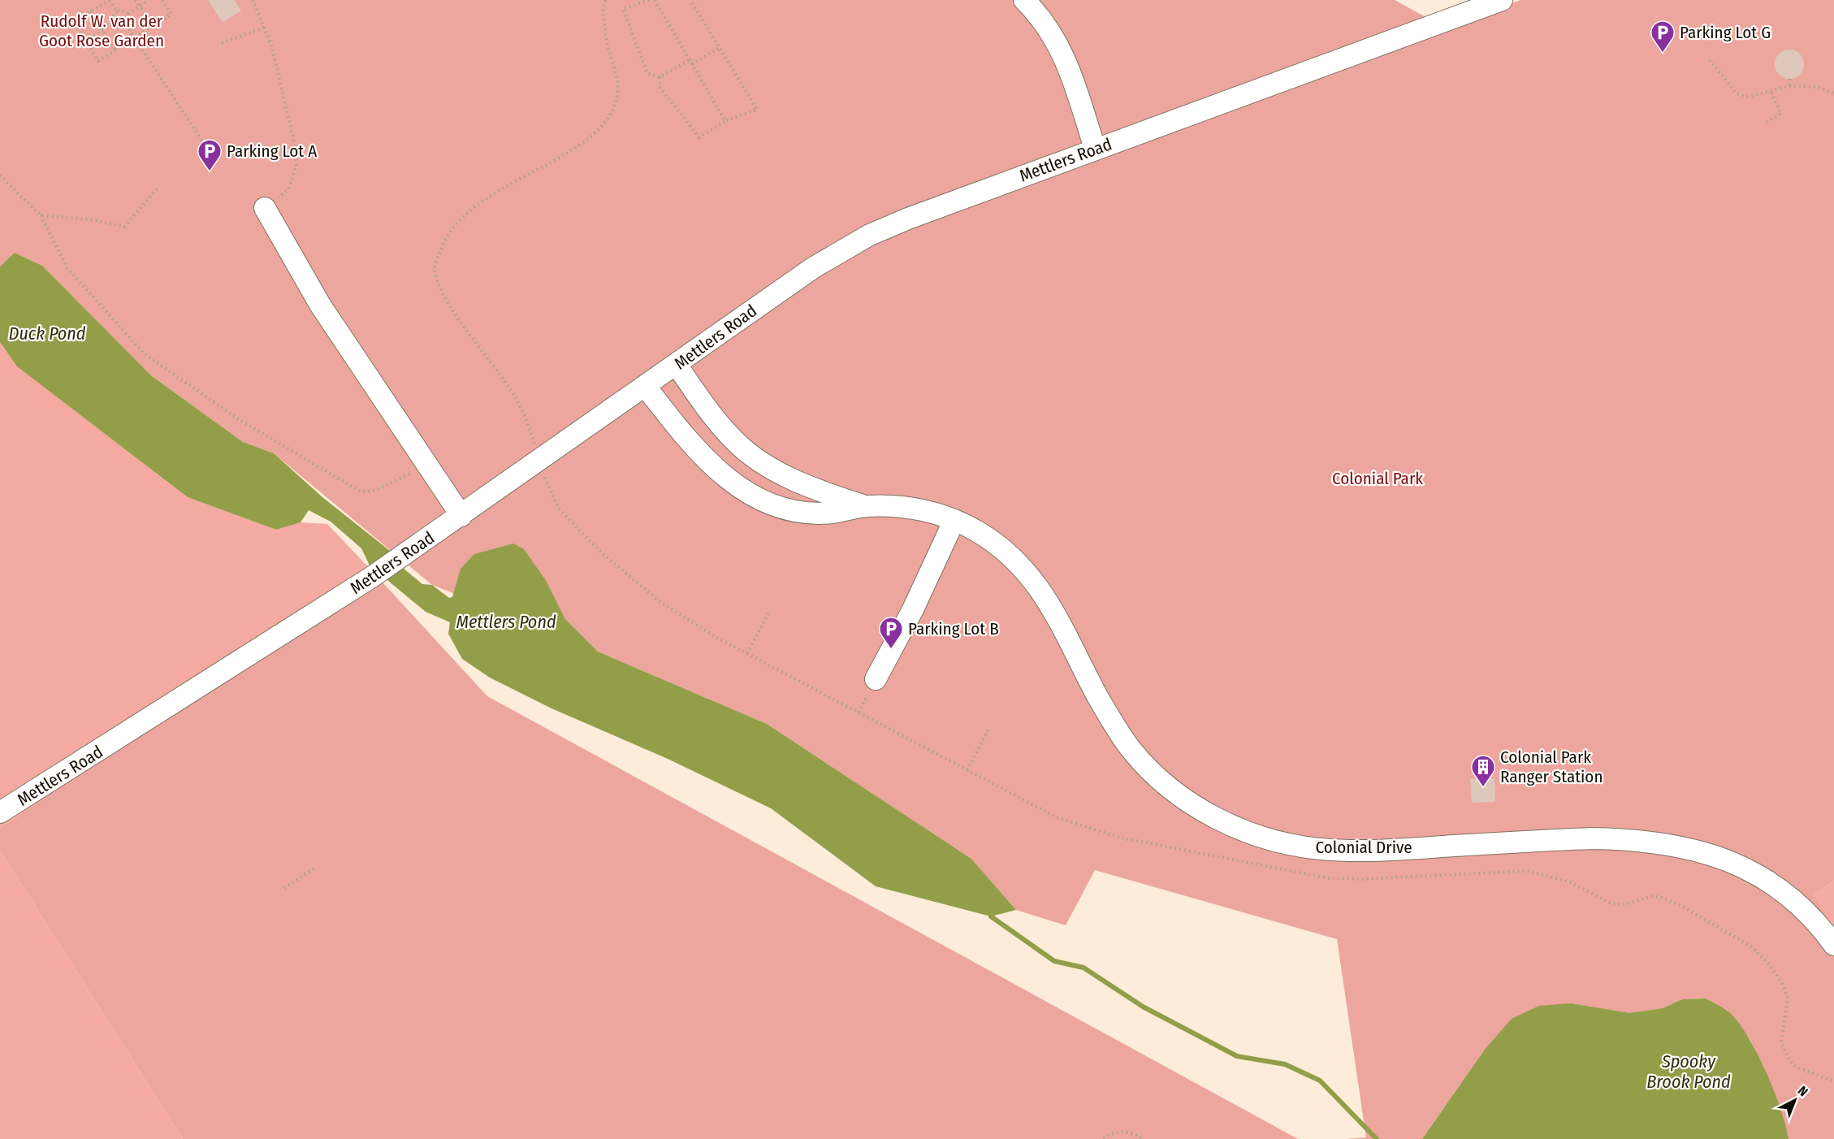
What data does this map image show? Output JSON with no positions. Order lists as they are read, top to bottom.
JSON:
{
  "streets": {
    "street": ["Mettlers Road", "Colonial Drive"]
  },
  "crossings": [
    ["Mettlers Road", "Colonial Drive"]
  ],
  "water": ["Duck Pond", "Mettlers Pond", "Spooky Brook Pond"],
  "parks": ["Rudolf W. van der Goot Rose Garden", "Colonial Park"],
  "places": {
    "parking": ["Parking Lot G", "Parking Lot A", "Parking Lot B"],
    "building": ["Colonial Park Ranger Station"]
  },
  "north": "top right"
}
